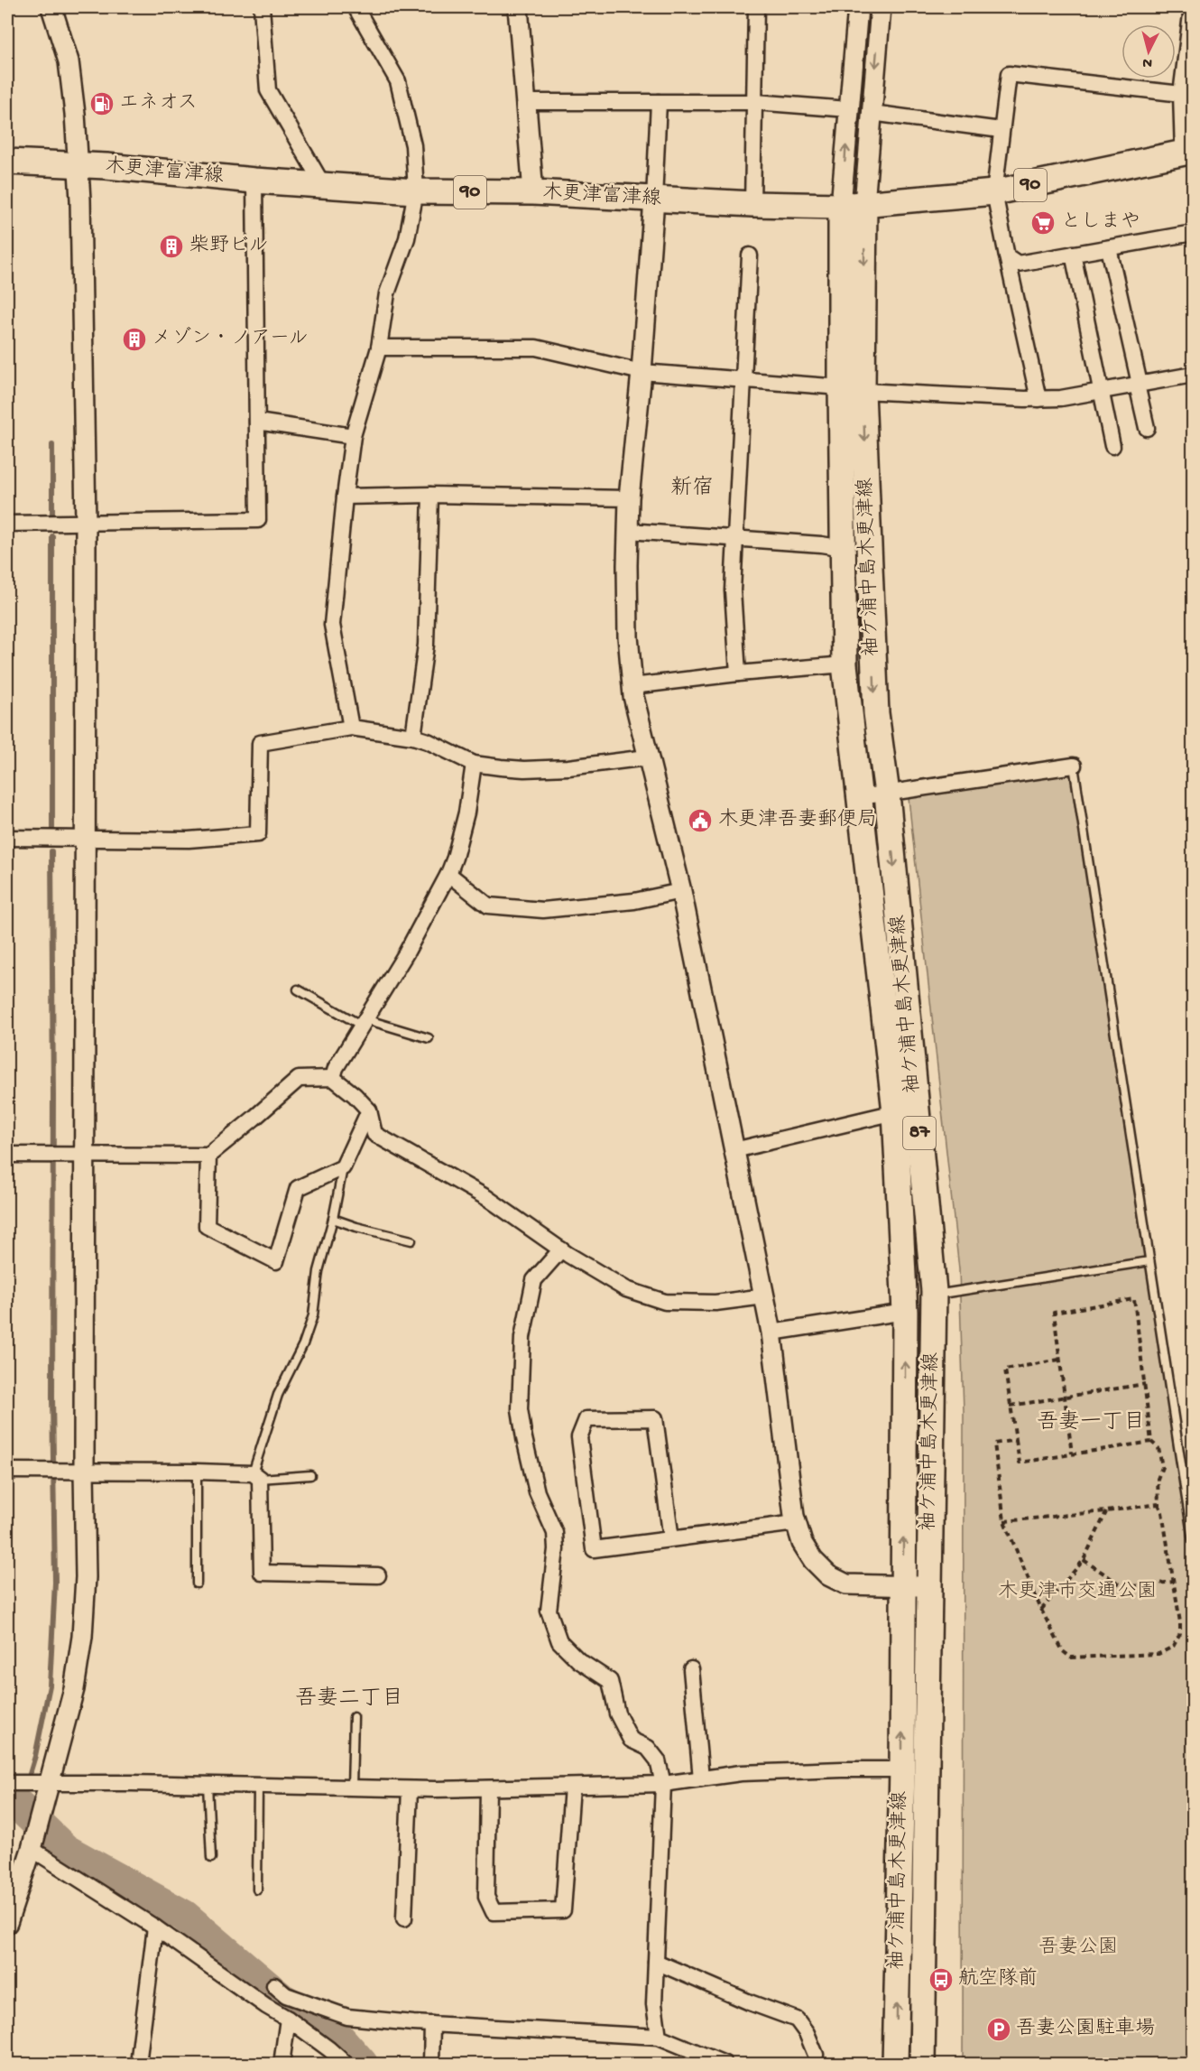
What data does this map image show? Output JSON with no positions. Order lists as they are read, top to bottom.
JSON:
{
  "streets": {
    "main road": [
      "木更津富津線",
      "90",
      "袖ケ浦中島木更津線",
      "87"
    ]
  },
  "crossings": [
    ["木更津富津線", "袖ケ浦中島木更津線"]
  ],
  "districts": ["新宿", "吾妻一丁目", "吾妻二丁目"],
  "parks": ["木更津市交通公園", "吾妻公園"],
  "places": {
    "fuel station": ["エネオス"],
    "supermarket": ["としまや"],
    "building": ["柴野ビル", "メゾン・ノアール"],
    "public building": ["木更津吾妻郵便局"],
    "bus stop": ["航空隊前"],
    "parking": ["吾妻公園駐車場"]
  },
  "north": "bottom"
}
